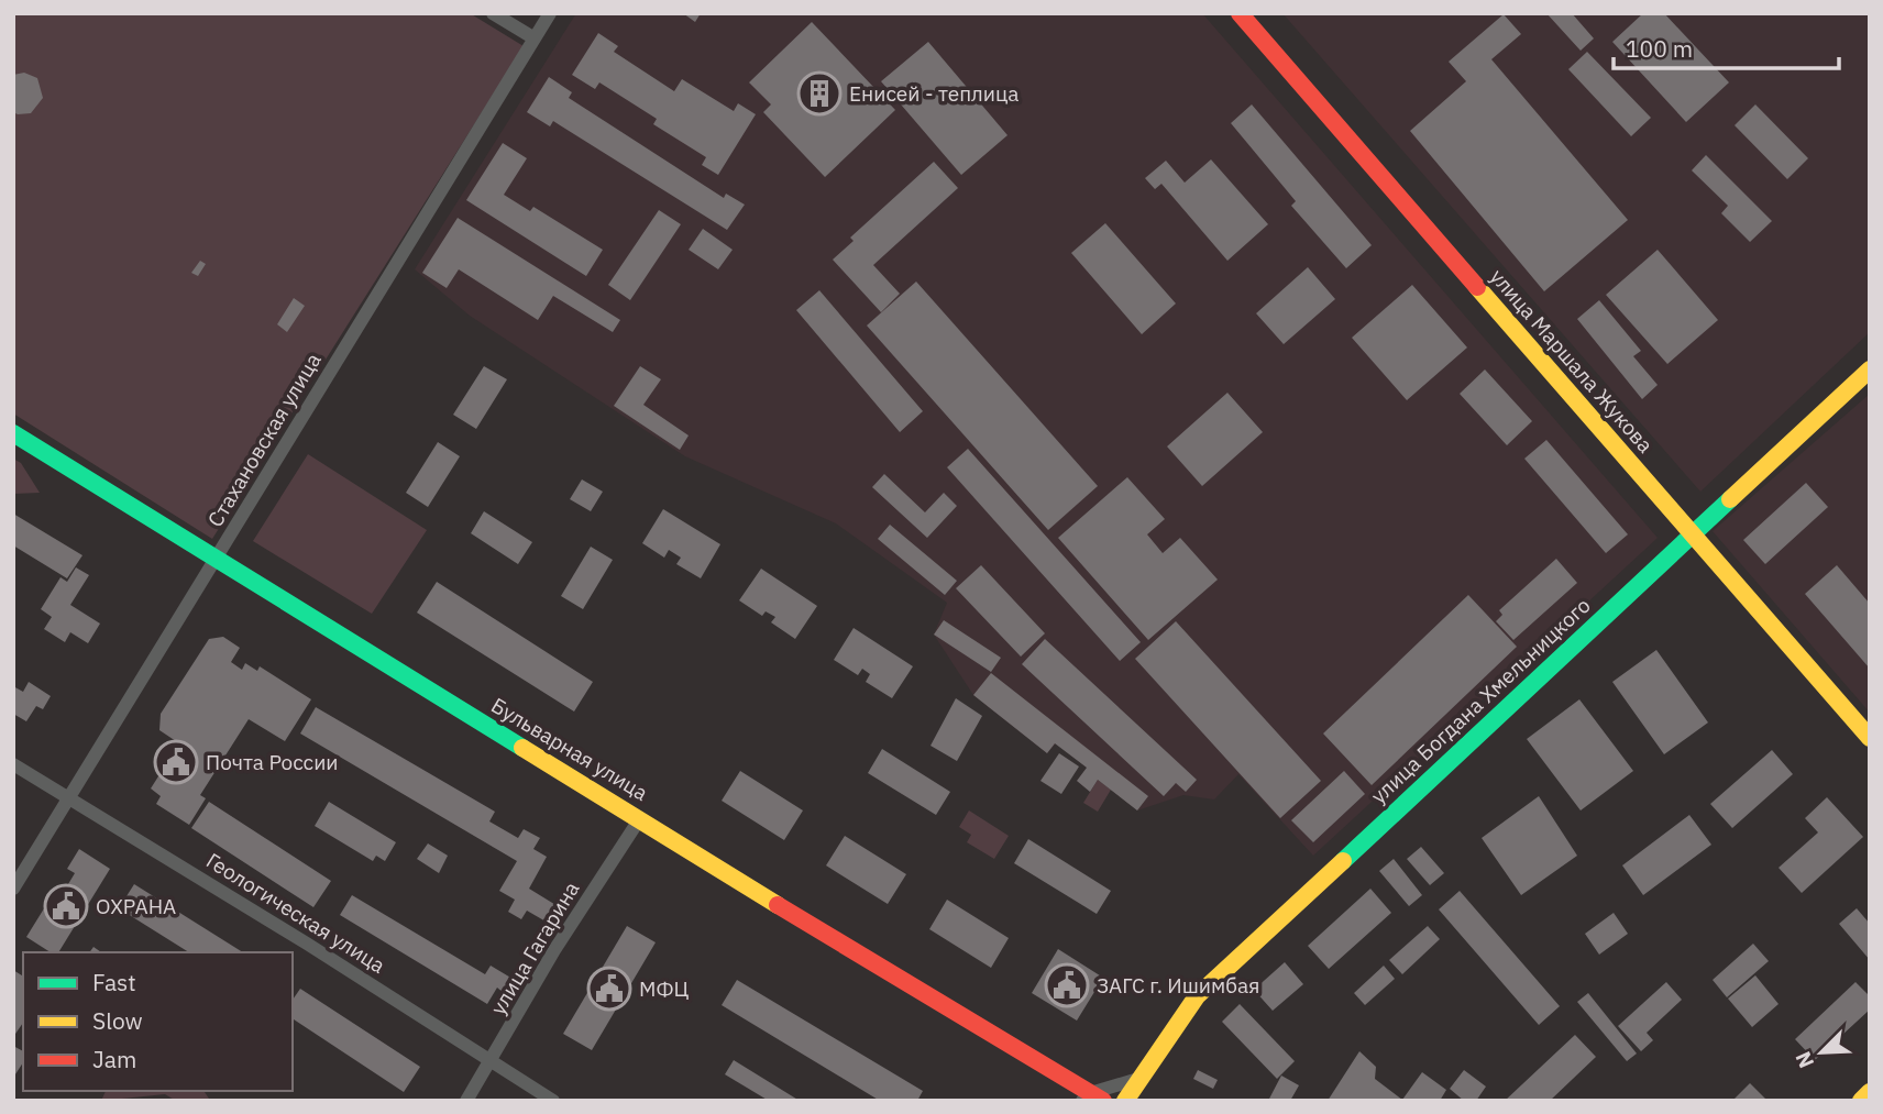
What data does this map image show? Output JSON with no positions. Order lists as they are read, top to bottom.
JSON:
{
  "streets": {
    "street": [
      "улица Маршала Жукова",
      "Стахановская улица",
      "улица Богдана Хмельницкого",
      "Бульварная улица",
      "Геологическая улица",
      "улица Гагарина"
    ]
  },
  "crossings": [
    ["улица Маршала Жукова", "улица Богдана Хмельницкого"],
    ["Стахановская улица", "Бульварная улица"],
    ["Стахановская улица", "Геологическая улица"],
    ["Бульварная улица", "улица Гагарина"],
    ["Геологическая улица", "улица Гагарина"]
  ],
  "places": {
    "building": ["Енисей - теплица"],
    "public building": [
      "Почта России",
      "ОХРАНА",
      "ЗАГС г. Ишимбая",
      "МФЦ"
    ]
  },
  "legend": ["Fast", "Slow", "Jam"],
  "scale_bar": "100 m",
  "north": "bottom left"
}
